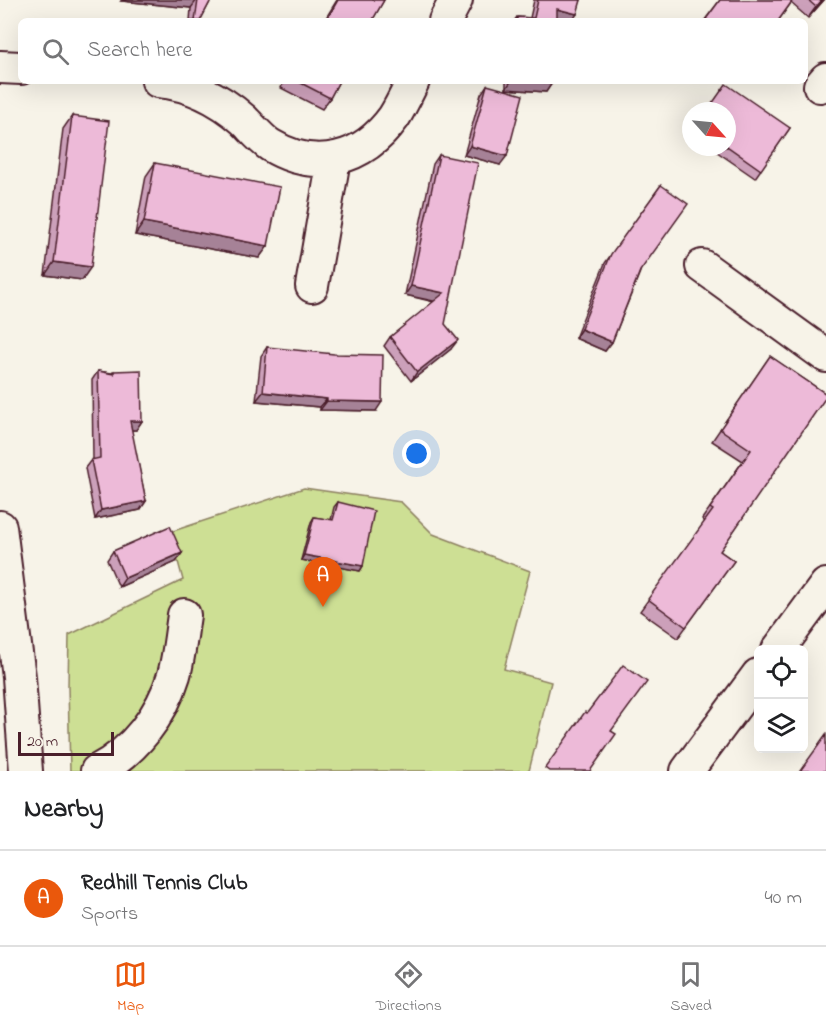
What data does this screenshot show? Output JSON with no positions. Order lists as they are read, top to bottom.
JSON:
{
  "scale_bar": "20 m",
  "north": "bottom right",
  "page": {
    "search": "Search here",
    "pins": "A",
    "scale": "20 m",
    "heading": "Nearby",
    "list": [
      {
        "mark": "A",
        "name": "Redhill Tennis Club",
        "note": "Sports",
        "value": "40 m"
      }
    ],
    "nav": ["Map", "Directions", "Saved"]
  }
}
